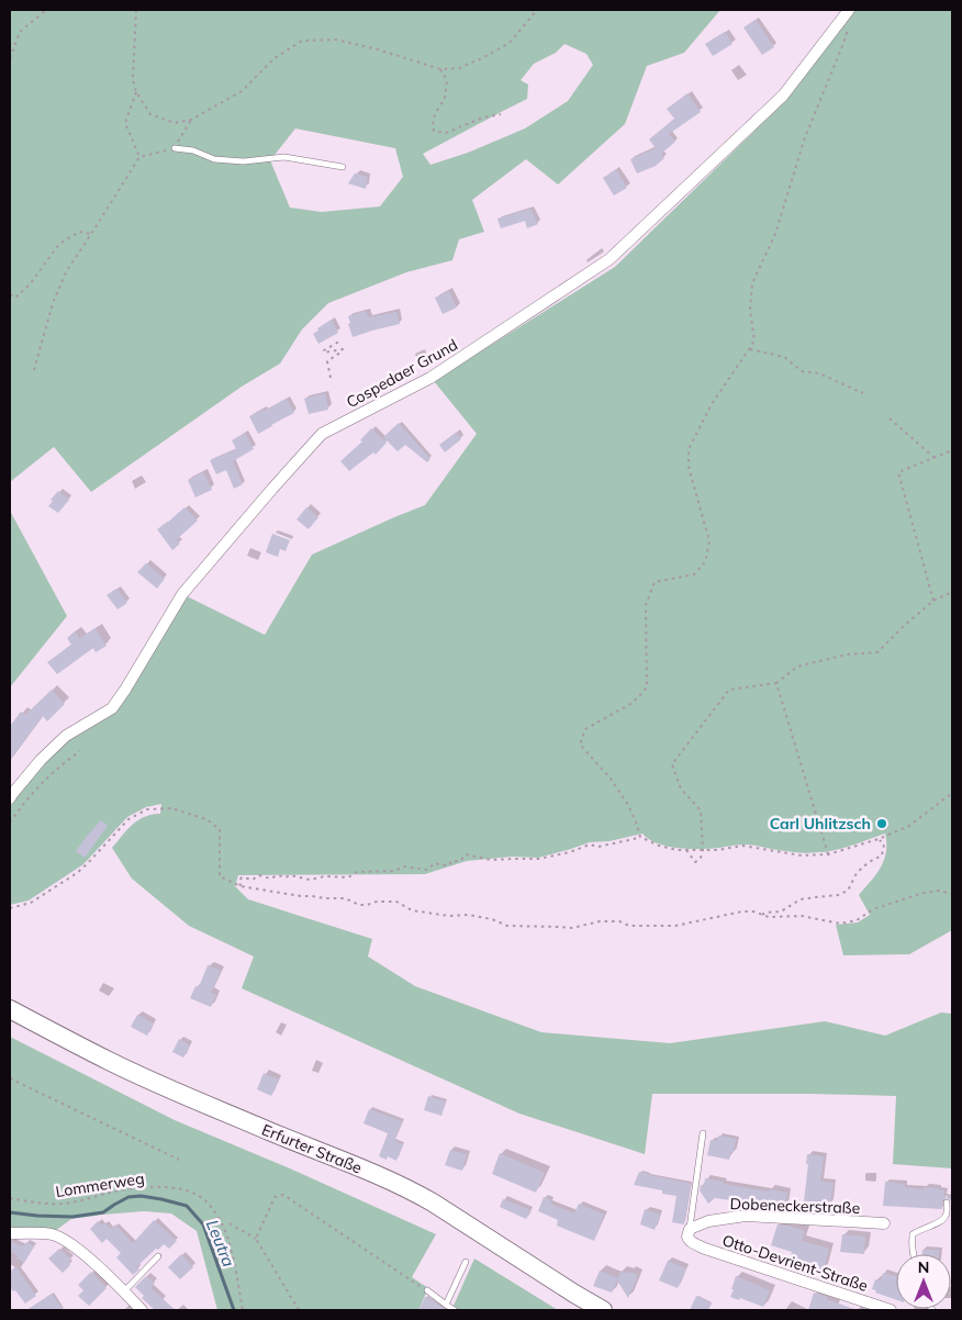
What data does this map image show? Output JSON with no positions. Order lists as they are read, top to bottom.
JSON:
{
  "streets": {
    "main road": ["Erfurter Straße"],
    "street": ["Cospedaer Grund", "Dobeneckerstraße", "Otto-Devrient-Straße"],
    "path": ["Lommerweg"]
  },
  "crossings": [
    ["Dobeneckerstraße", "Otto-Devrient-Straße"]
  ],
  "water": ["Leutra"],
  "places": ["Carl Uhlitzsch"],
  "north": "top"
}
